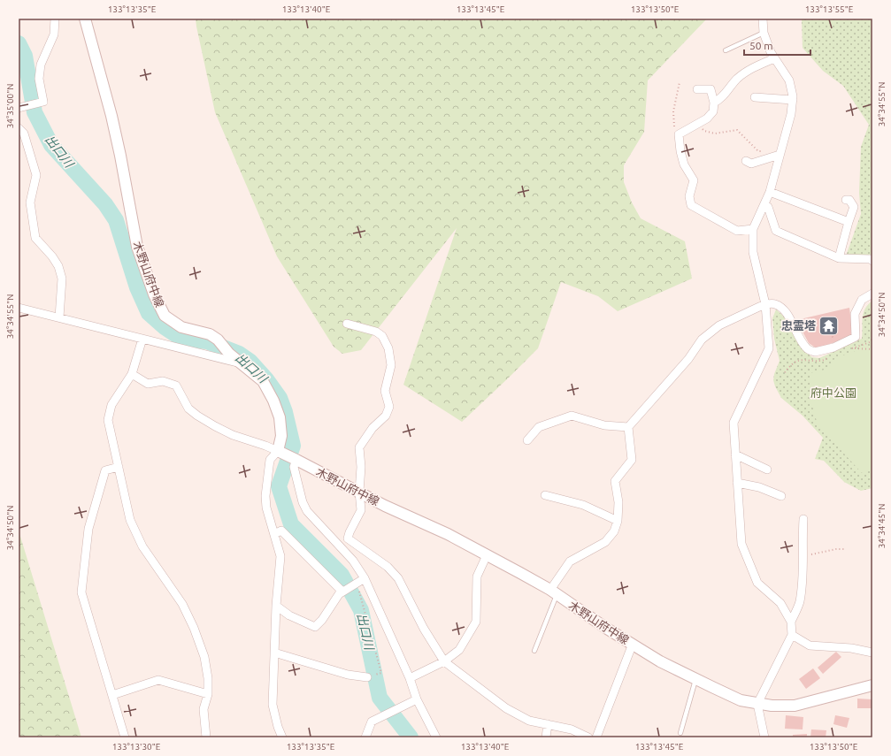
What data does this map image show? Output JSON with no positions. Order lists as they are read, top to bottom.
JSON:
{
  "streets": {
    "main road": ["木野山府中線"]
  },
  "water": ["出口川"],
  "parks": ["府中公園"],
  "places": {
    "temple": ["忠霊塔"]
  },
  "scale_bar": "50 m",
  "coordinates": [
    "133°13'35\"E",
    "133°13'40\"E",
    "133°13'45\"E",
    "133°13'50\"E",
    "133°13'55\"E",
    "34°34'55\"N",
    "34°35'00\"N",
    "34°34'50\"N",
    "34°34'45\"N",
    "133°13'30\"E"
  ]
}
